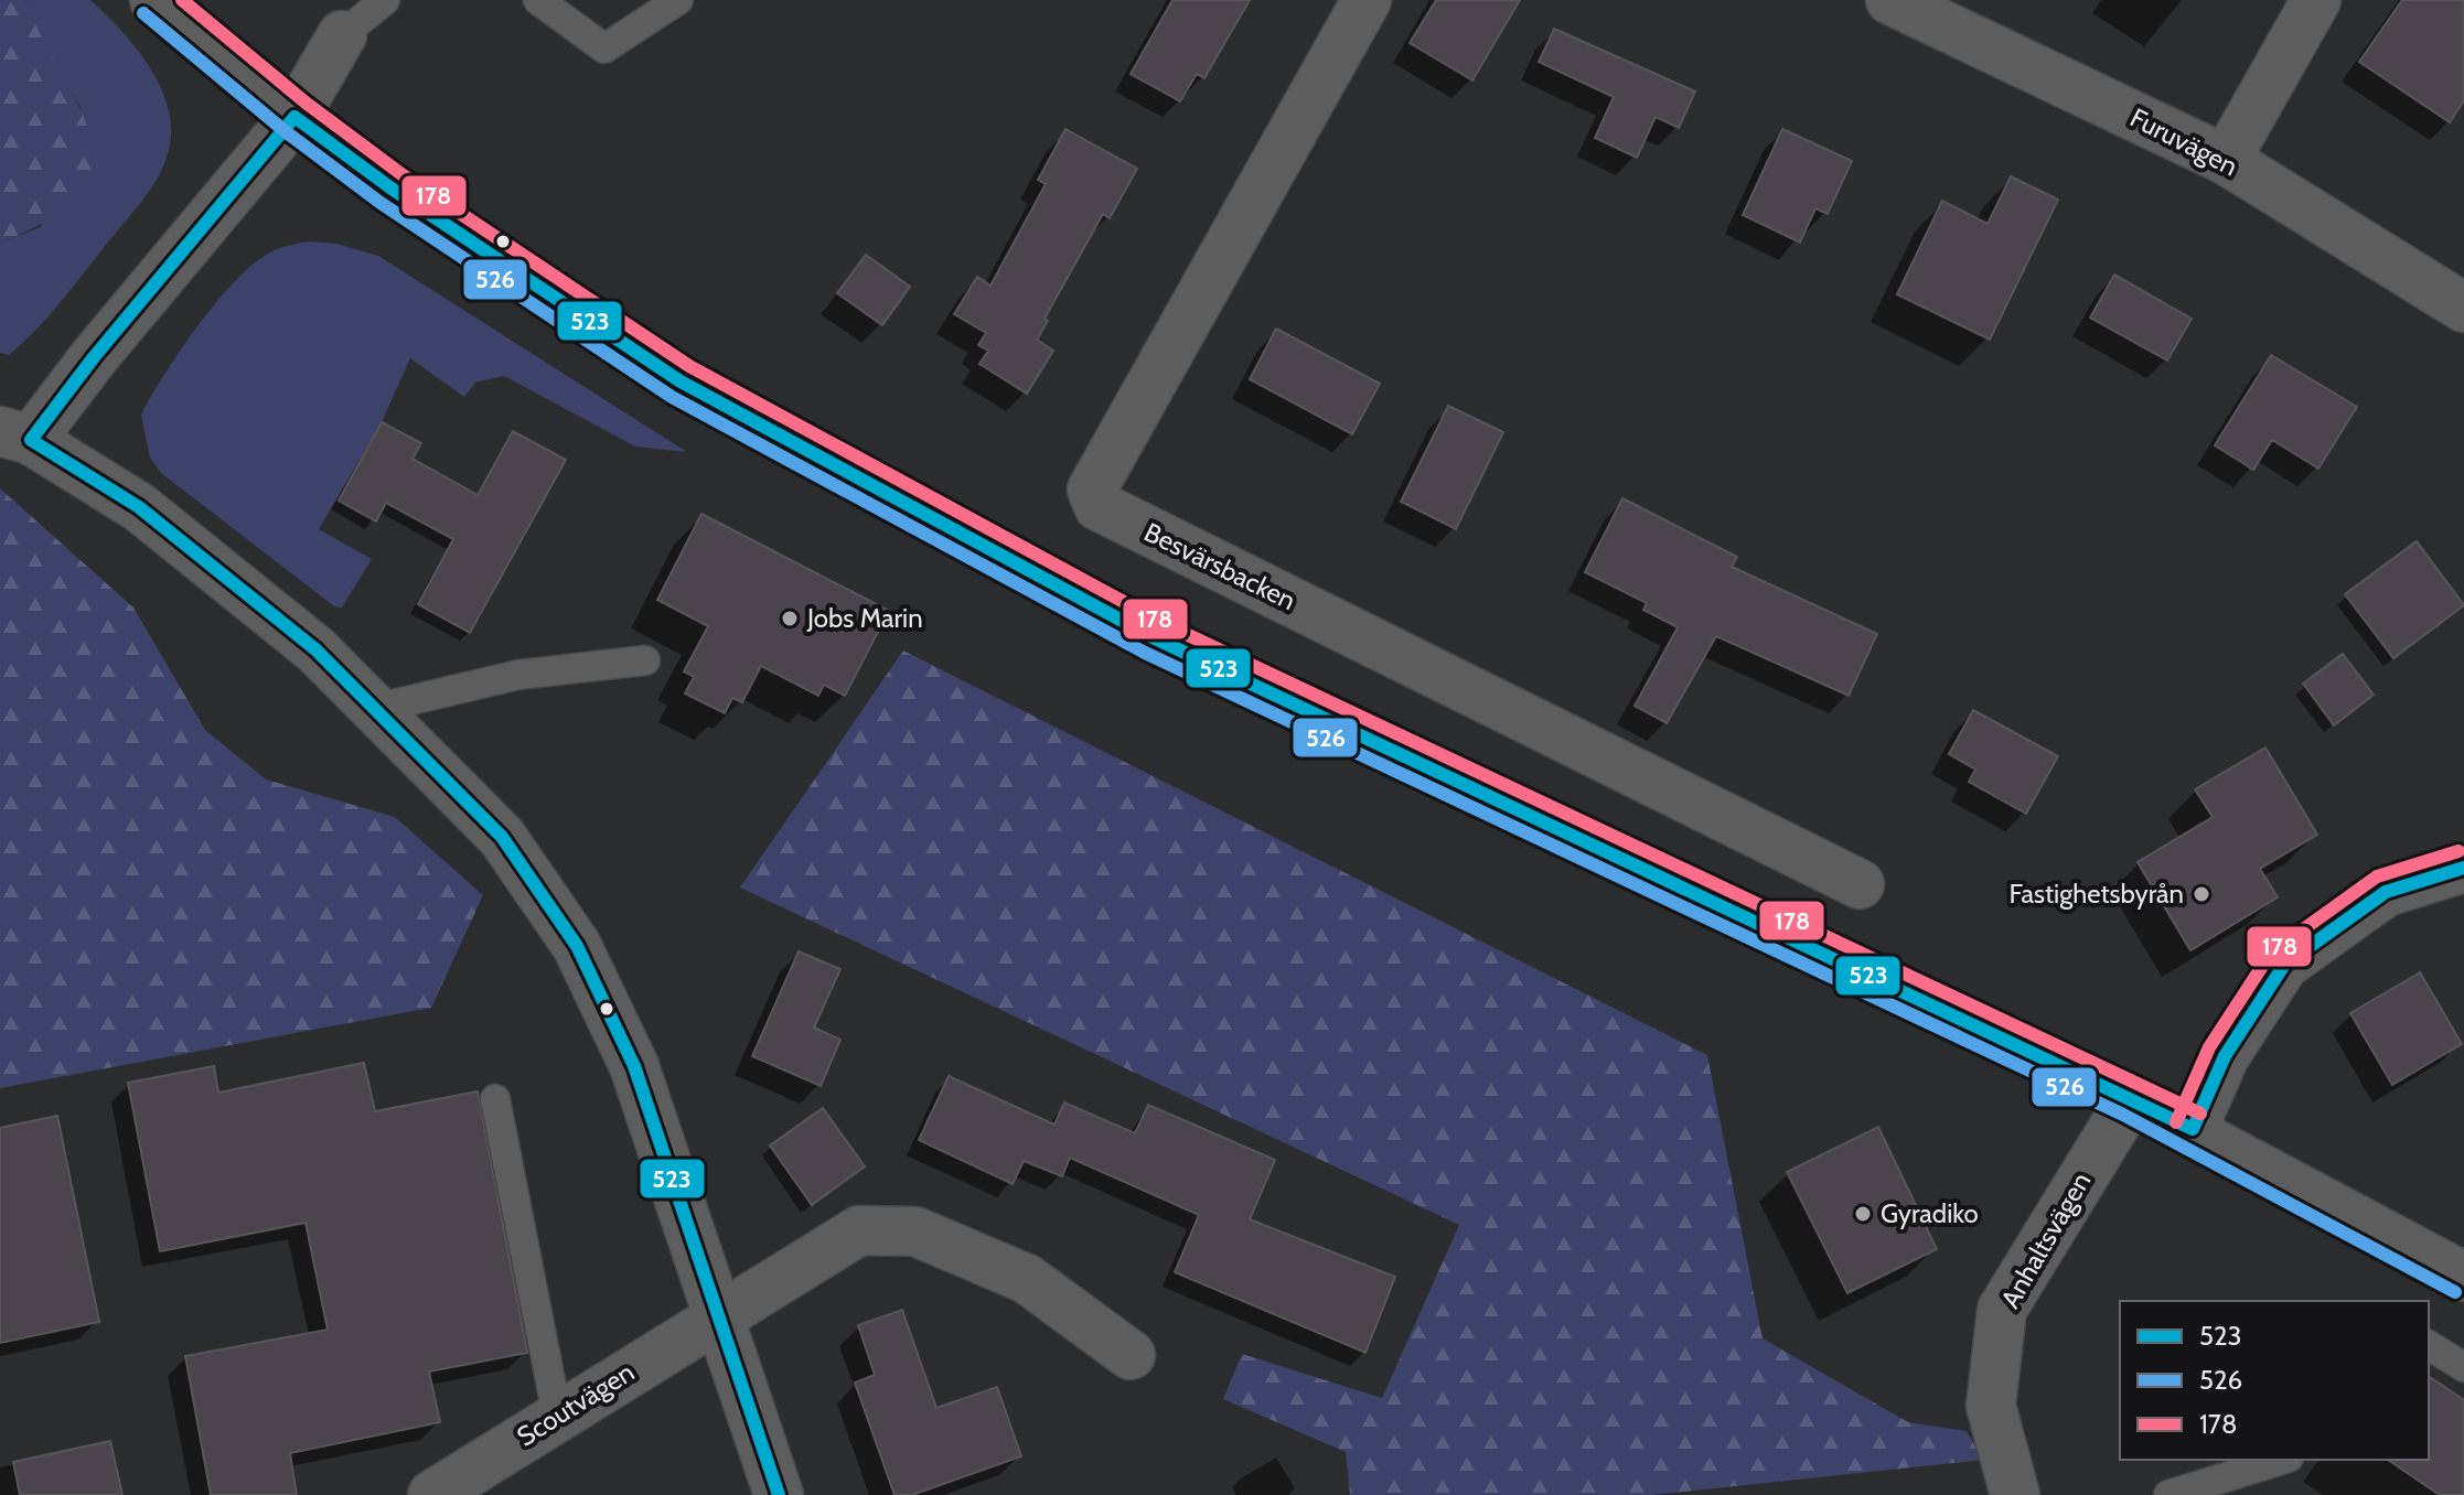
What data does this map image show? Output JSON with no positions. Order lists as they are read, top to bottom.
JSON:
{
  "streets": {
    "street": [
      "Furuvägen",
      "Besvärsbacken",
      "Anhaltsvägen",
      "Scoutvägen"
    ]
  },
  "places": ["Jobs Marin", "Fastighetsbyrån", "Gyradiko"],
  "lines": ["transit line 178", "transit line 526", "transit line 523"],
  "legend": ["523", "526", "178"]
}
